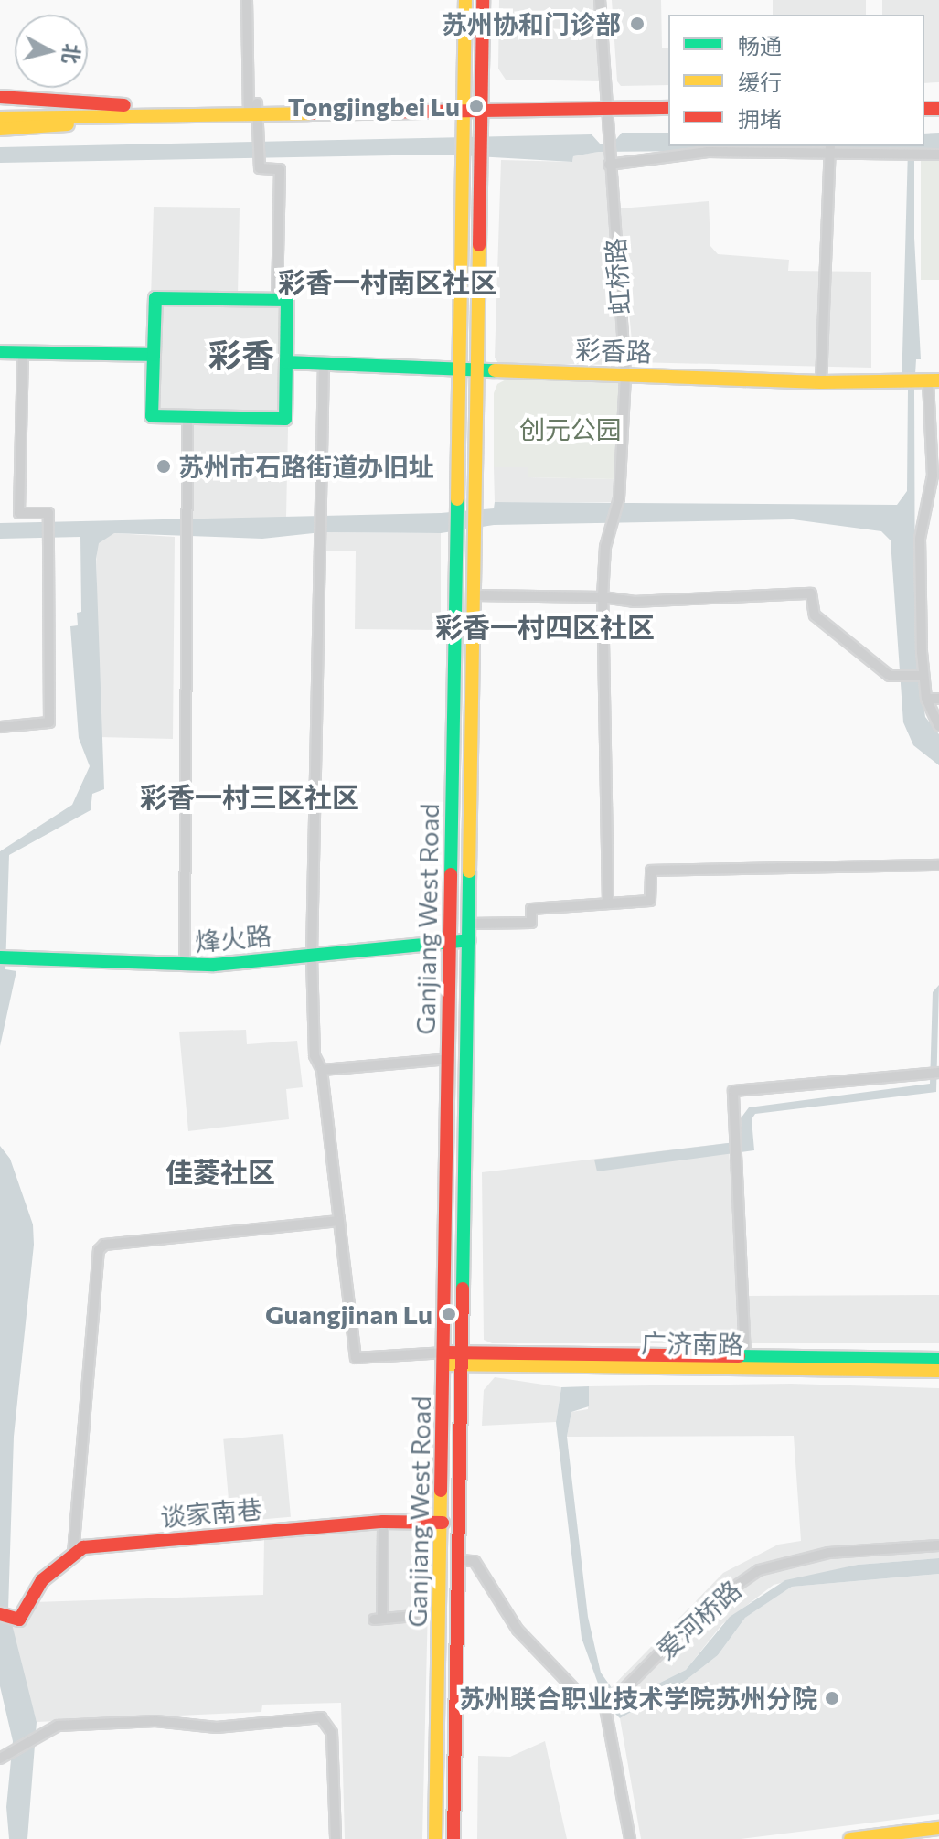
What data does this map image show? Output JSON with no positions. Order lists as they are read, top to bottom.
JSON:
{
  "streets": {
    "main road": [
      "彩香路",
      "Ganjiang West Road",
      "烽火路",
      "广济南路",
      "谈家南巷"
    ],
    "street": ["虹桥路", "爱河桥路"]
  },
  "crossings": [
    ["虹桥路", "彩香路"],
    ["彩香路", "Ganjiang West Road"],
    ["Ganjiang West Road", "烽火路"],
    ["Ganjiang West Road", "广济南路"],
    ["Ganjiang West Road", "谈家南巷"]
  ],
  "districts": [
    "彩香一村南区社区",
    "彩香",
    "彩香一村四区社区",
    "彩香一村三区社区",
    "佳菱社区"
  ],
  "parks": ["创元公园"],
  "places": [
    "苏州协和门诊部",
    "Tongjingbei Lu",
    "苏州市石路街道办旧址",
    "Guangjinan Lu",
    "苏州联合职业技术学院苏州分院"
  ],
  "legend": ["畅通", "缓行", "拥堵"],
  "north": "right"
}
